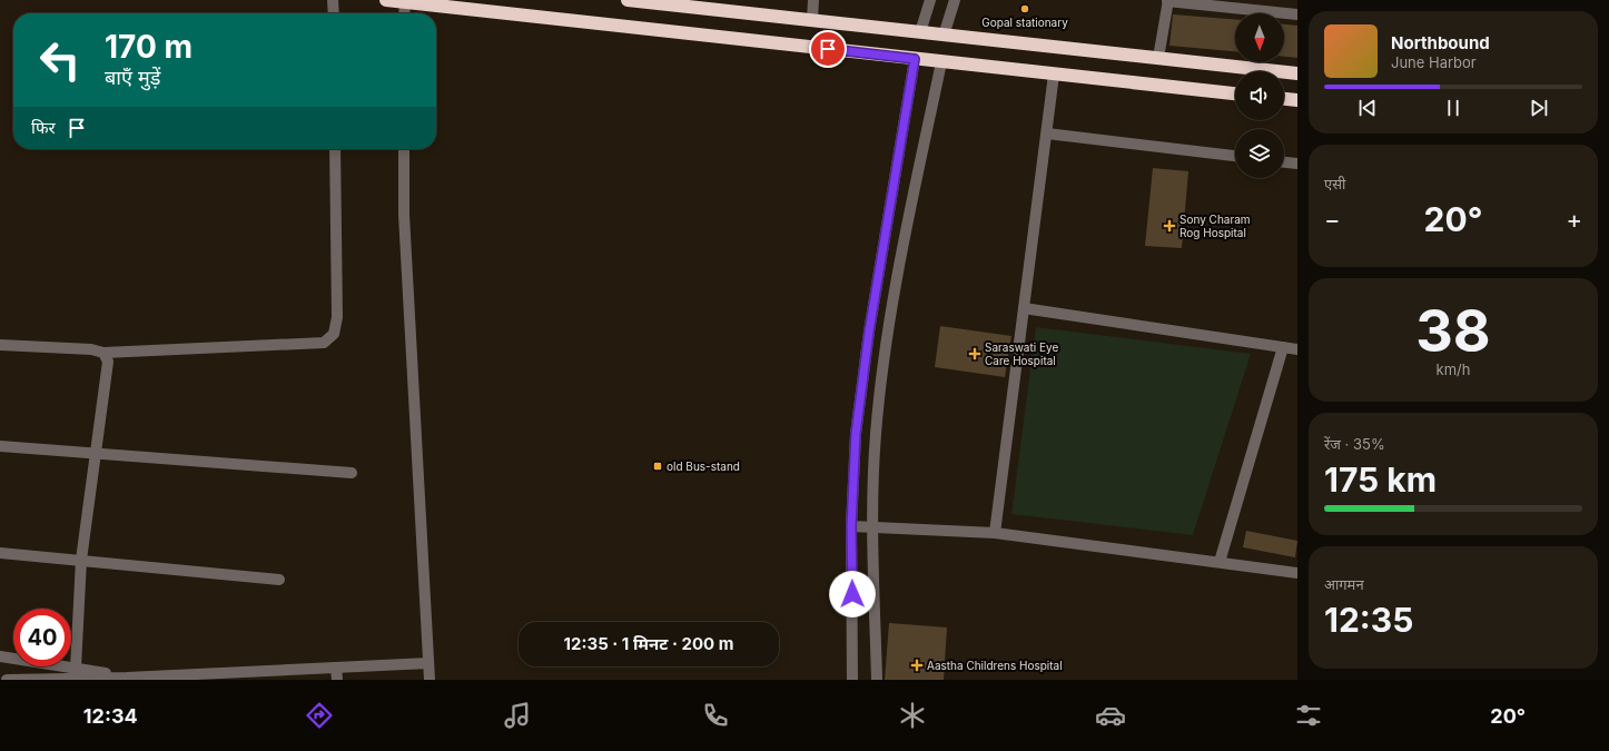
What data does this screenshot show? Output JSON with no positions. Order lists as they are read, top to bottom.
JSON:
{
  "places": {
    "other": ["Gopal stationary"],
    "health": ["Sony Charam Rog Hospital", "Saraswati Eye Care Hospital", "Aastha Childrens Hospital"],
    "transit": ["old Bus-stand"]
  },
  "north": "bottom",
  "page": {
    "turn": ["170 m", "बाएँ मुड़ें"],
    "song": ["Northbound", "June Harbor"],
    "then": "फिर",
    "tile": [
      "एसी",
      ["38", "km/h"],
      ["रेंज · 35%", "175 km"],
      ["आगमन", "12:35"]
    ],
    "heat": ["−", "20°", "+"],
    "limit": "40",
    "trip": "12:35 · 1 मिनट · 200 m",
    "tabs": ["12:34", "20°"]
  }
}
